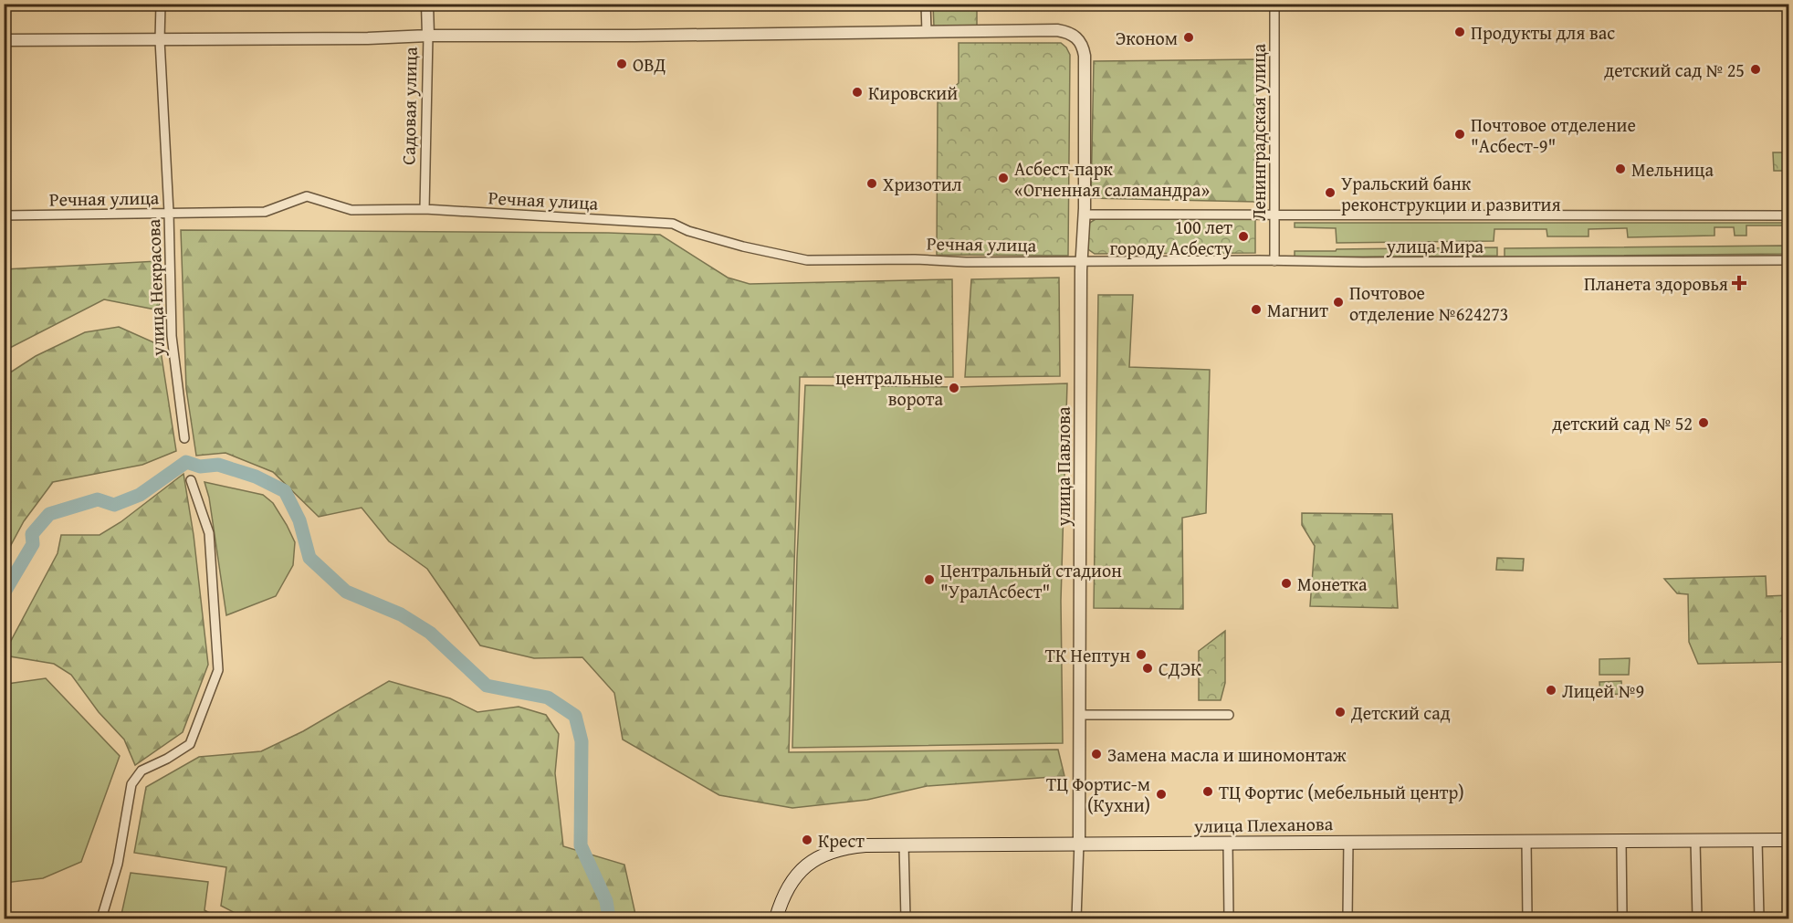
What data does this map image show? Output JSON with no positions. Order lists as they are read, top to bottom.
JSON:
{
  "streets": {
    "main road": ["улица Плеханова"],
    "street": [
      "Садовая улица",
      "Ленинградская улица",
      "Речная улица",
      "улица Мира",
      "улица Некрасова",
      "улица Павлова"
    ]
  },
  "crossings": [
    ["Садовая улица", "Речная улица"],
    ["Ленинградская улица", "улица Мира"],
    ["Речная улица", "улица Мира"],
    ["Речная улица", "улица Некрасова"],
    ["Речная улица", "улица Павлова"],
    ["улица Мира", "улица Павлова"],
    ["улица Павлова", "улица Плеханова"]
  ],
  "places": {
    "other": [
      "Продукты для вас",
      "Эконом",
      "ОВД",
      "детский сад № 25",
      "Кировский",
      "Почтовое отделение \"Асбест-9\"",
      "Мельница",
      "Асбест-парк «Огненная саламандра»",
      "Хризотил",
      "Уральский банк реконструкции и развития",
      "100 лет городу Асбесту",
      "Почтовое отделение №624273",
      "Магнит",
      "центральные ворота",
      "детский сад № 52",
      "Центральный стадион \"УралАсбест\"",
      "Монетка",
      "ТК Нептун",
      "СДЭК",
      "Лицей №9",
      "Детский сад",
      "Замена масла и шиномонтаж",
      "ТЦ Фортис (мебельный центр)",
      "ТЦ Фортис-м (Кухни)",
      "Крест"
    ],
    "health": ["Планета здоровья"]
  }
}
